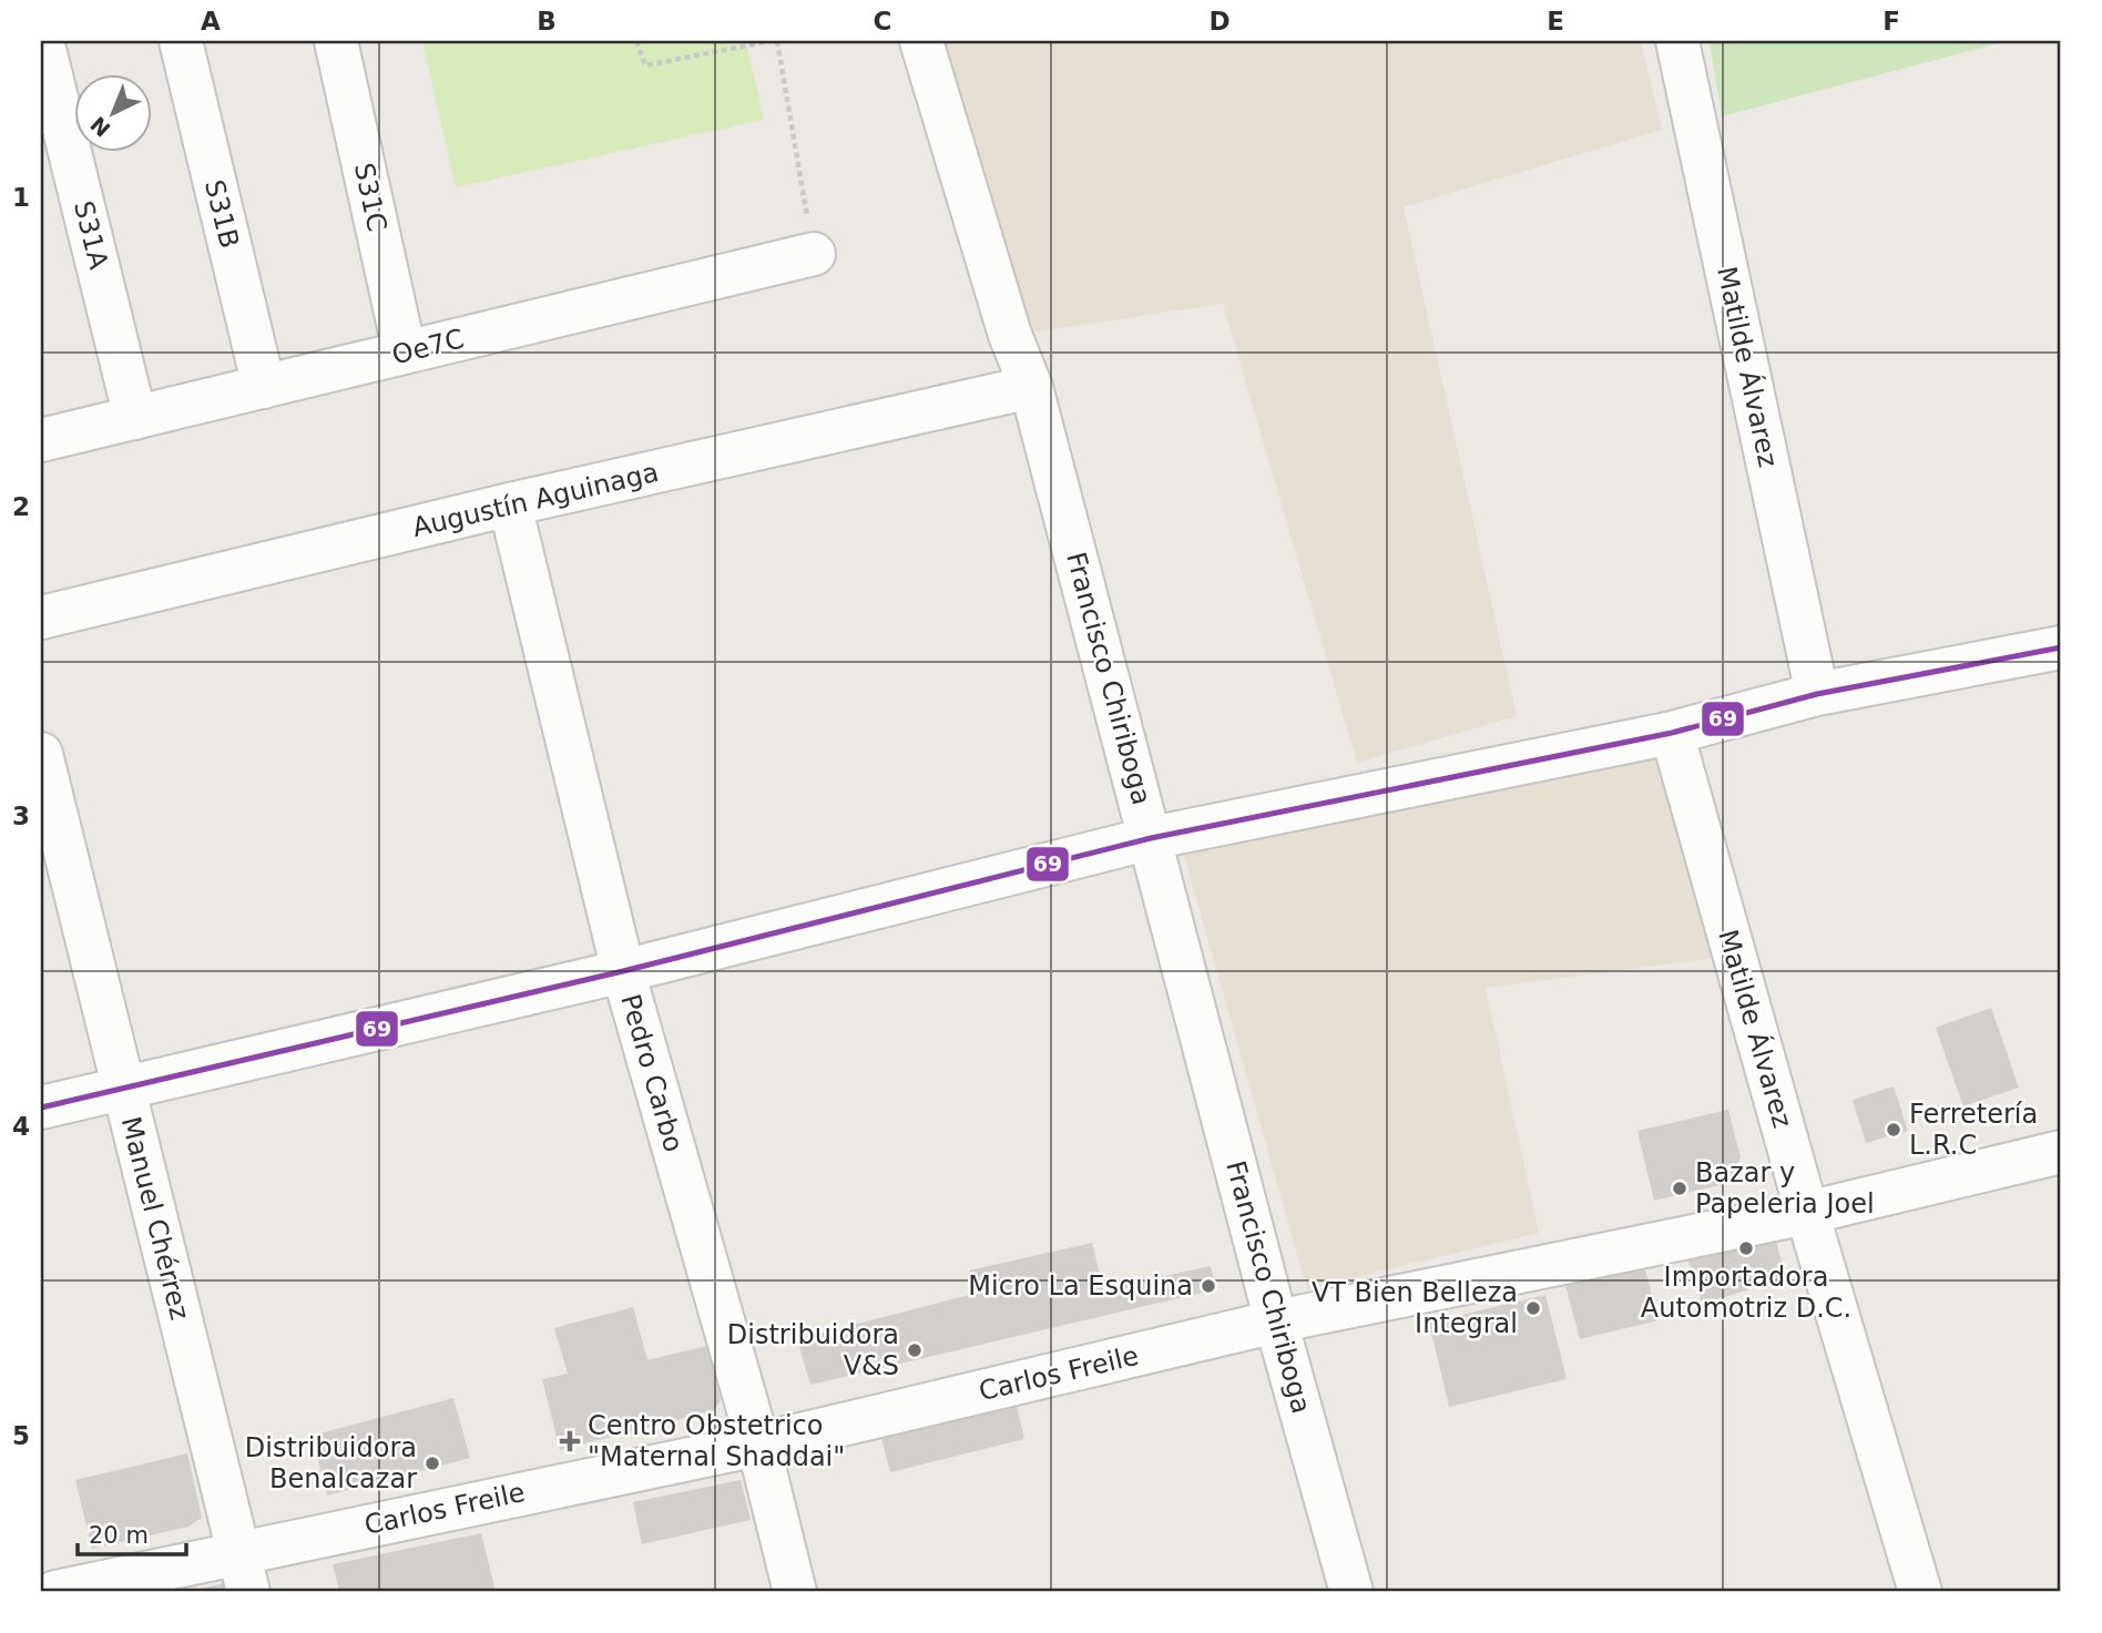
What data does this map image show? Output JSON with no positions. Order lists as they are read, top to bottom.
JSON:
{
  "streets": {
    "street": [
      "S31C",
      "S31B",
      "S31A",
      "Oe7C",
      "Matilde Álvarez",
      "Augustín Aguinaga",
      "Francisco Chiriboga",
      "Pedro Carbo",
      "Manuel Chérrez",
      "Carlos Freile"
    ]
  },
  "crossings": [
    ["S31C", "Oe7C"],
    ["S31B", "Oe7C"],
    ["S31A", "Oe7C"],
    ["Matilde Álvarez", "Carlos Freile"],
    ["Augustín Aguinaga", "Francisco Chiriboga"],
    ["Augustín Aguinaga", "Pedro Carbo"],
    ["Francisco Chiriboga", "Carlos Freile"],
    ["Pedro Carbo", "Carlos Freile"],
    ["Manuel Chérrez", "Carlos Freile"]
  ],
  "places": {
    "other": [
      "Ferretería L.R.C",
      "Bazar y Papeleria Joel",
      "Importadora Automotriz D.C.",
      "Micro La Esquina",
      "VT Bien Belleza Integral",
      "Distribuidora V&S",
      "Distribuidora Benalcazar"
    ],
    "health": ["Centro Obstetrico \"Maternal Shaddai\""]
  },
  "lines": ["transit line 69"],
  "scale_bar": "20 m",
  "north": "bottom left",
  "grid": {
    "columns": [
      "A",
      "B",
      "C",
      "D",
      "E",
      "F"
    ],
    "rows": [
      "1",
      "2",
      "3",
      "4",
      "5"
    ]
  }
}
